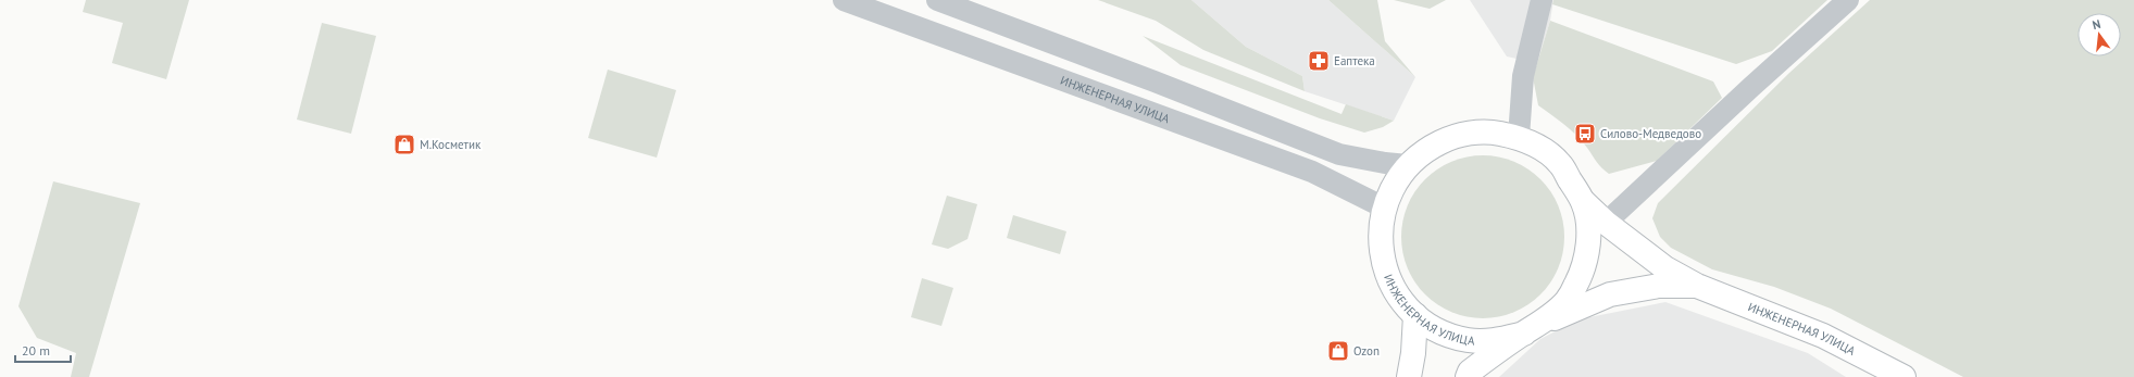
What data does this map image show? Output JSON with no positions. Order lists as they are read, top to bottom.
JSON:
{
  "streets": {
    "main road": ["ИНЖЕНЕРНАЯ УЛИЦА"]
  },
  "places": {
    "pharmacy": ["Еаптека"],
    "bus stop": ["Силово-Медведово"],
    "shop": ["М.Косметик", "Ozon"]
  },
  "scale_bar": "20 m",
  "north": "top"
}
